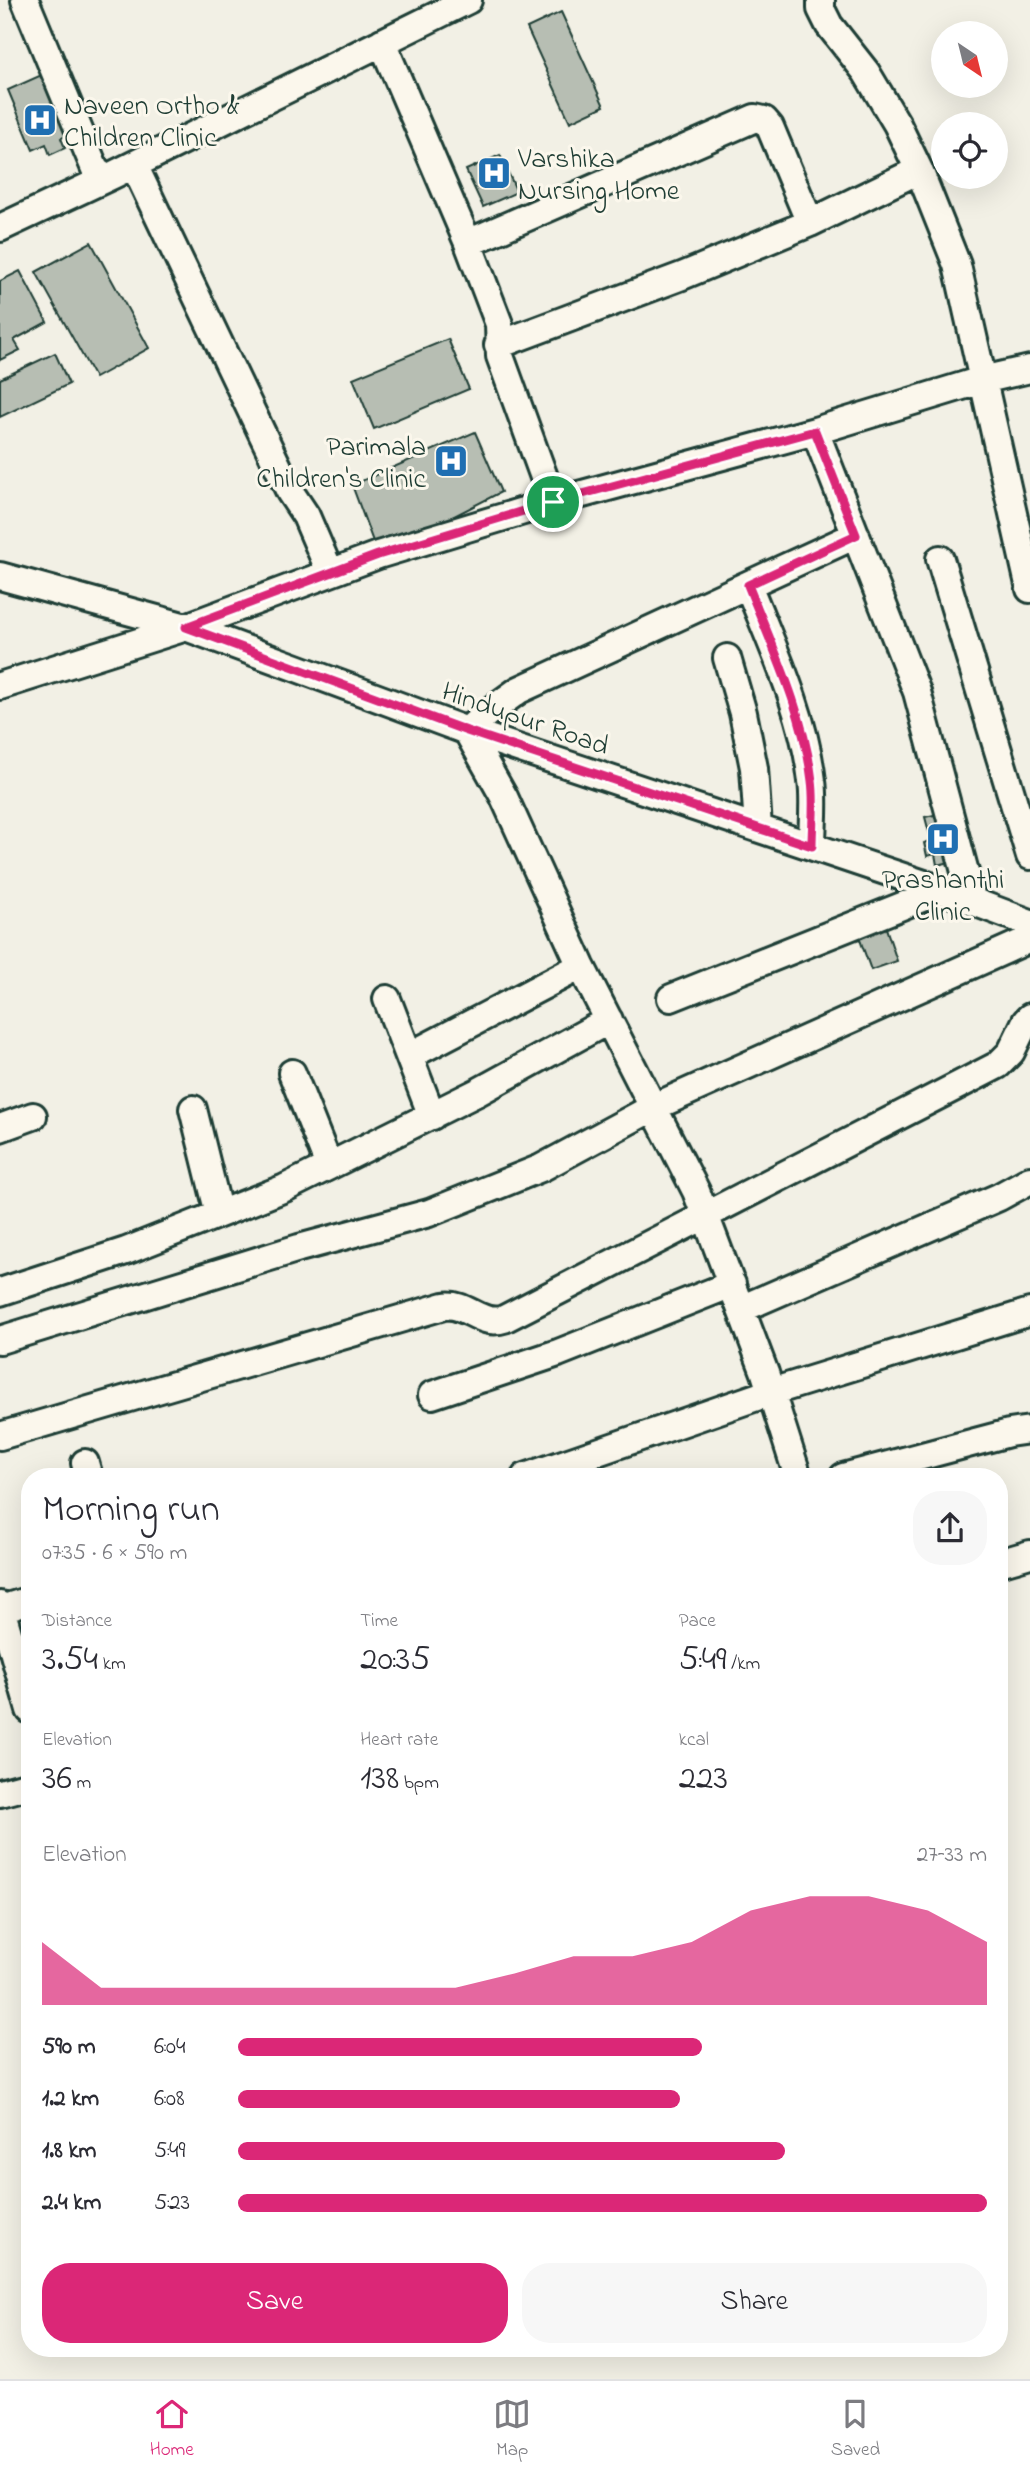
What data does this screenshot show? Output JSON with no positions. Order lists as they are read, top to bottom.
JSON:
{
  "streets": {
    "street": ["Hindupur Road"]
  },
  "places": {
    "hospital": [
      "Naveen Ortho & Children Clinic",
      "Varshika Nursing Home",
      "Parimala Children's Clinic",
      "Prashanthi Clinic"
    ]
  },
  "north": "bottom right",
  "page": {
    "heading": ["Morning run", "07:35 · 6 × 590 m"],
    "stats": [
      ["Distance", "3.54 km"],
      ["Time", "20:35"],
      ["Pace", "5:49 /km"],
      ["Elevation", "36 m"],
      ["Heart rate", "138 bpm"],
      ["kcal", "223"]
    ],
    "chart": ["Elevation", "27–33 m"],
    "list": [
      {
        "name": "590 m",
        "note": "6:04"
      },
      {
        "name": "1.2 km",
        "note": "6:08"
      },
      {
        "name": "1.8 km",
        "note": "5:49"
      },
      {
        "name": "2.4 km",
        "note": "5:23"
      }
    ],
    "buttons": ["Save", "Share"],
    "tabs": ["Home", "Map", "Saved"]
  }
}
